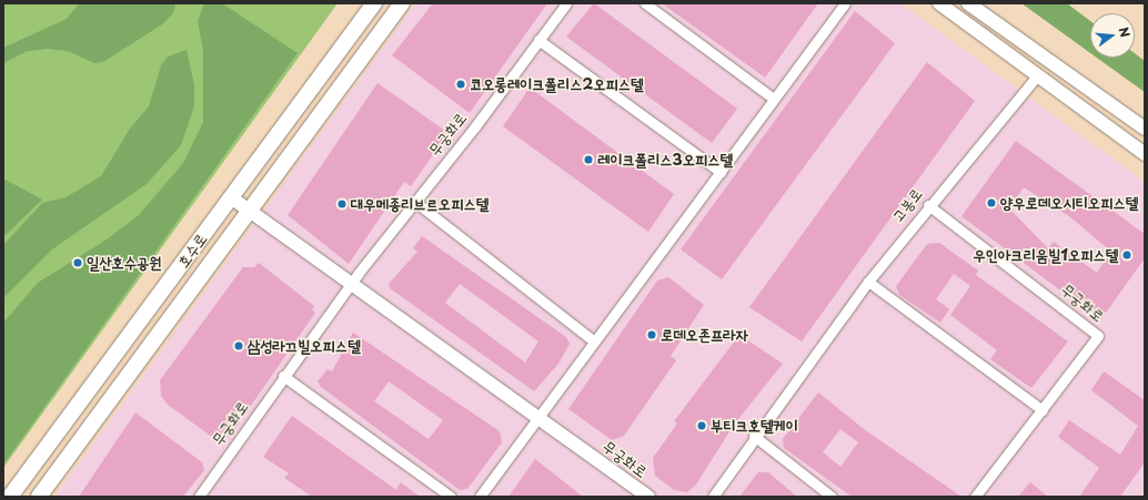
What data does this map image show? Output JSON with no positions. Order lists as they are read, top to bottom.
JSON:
{
  "streets": {
    "main road": ["무궁화로", "호수로"],
    "street": ["고봉로"]
  },
  "crossings": [
    ["무궁화로", "고봉로"],
    ["무궁화로", "호수로"]
  ],
  "places": [
    "코오롱레이크폴리스2오피스텔",
    "레이크폴리스3오피스텔",
    "양우로데오시티오피스텔",
    "대우메종리브르오피스텔",
    "우인아크리움빌1오피스텔",
    "일산호수공원",
    "로데오존프라자",
    "삼성라끄빌오피스텔",
    "부티크호텔케이"
  ],
  "north": "right"
}
